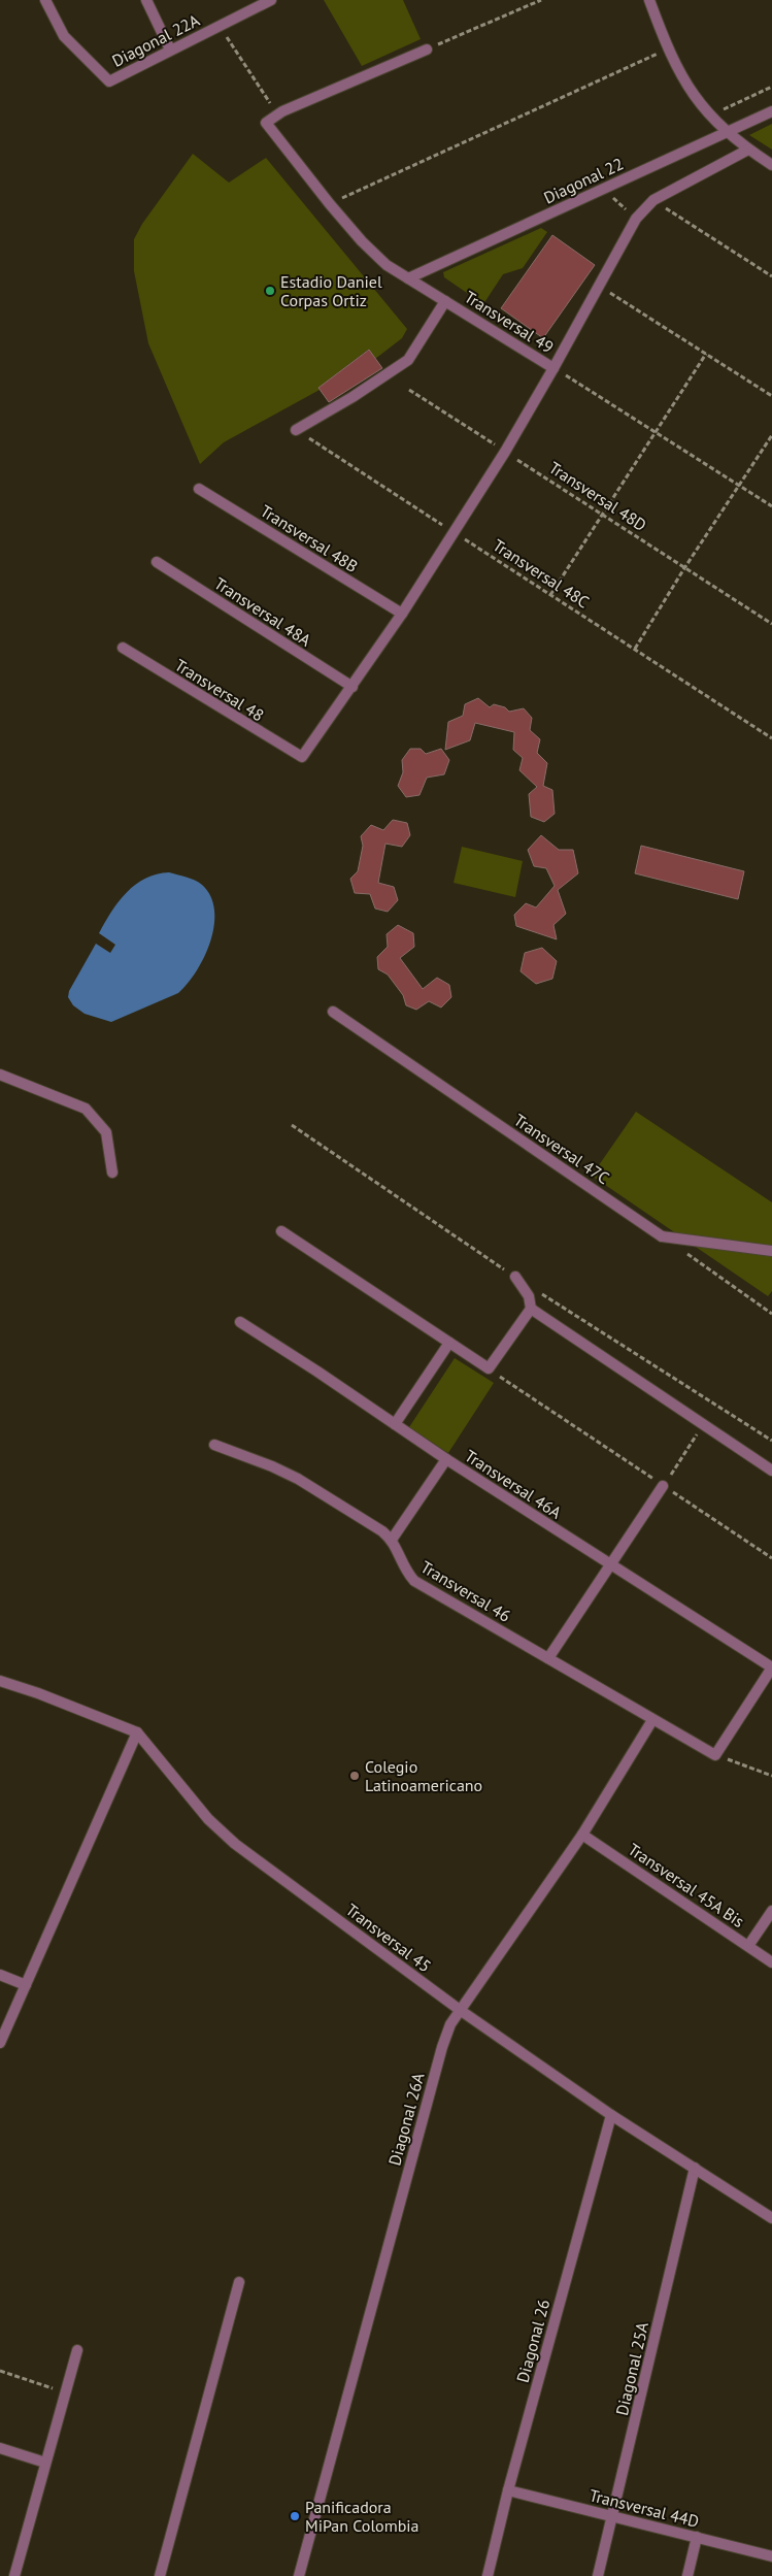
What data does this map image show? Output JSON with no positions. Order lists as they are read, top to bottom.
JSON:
{
  "streets": {
    "street": [
      "Diagonal 22A",
      "Diagonal 22",
      "Transversal 49",
      "Transversal 48B",
      "Transversal 48A",
      "Transversal 48",
      "Transversal 47C",
      "Transversal 46A",
      "Transversal 46",
      "Transversal 45A Bis",
      "Transversal 45",
      "Diagonal 26A",
      "Diagonal 26",
      "Diagonal 25A",
      "Transversal 44D"
    ],
    "path": ["Transversal 48D", "Transversal 48C"]
  },
  "crossings": [
    ["Diagonal 22", "Transversal 49"],
    ["Transversal 48A", "Transversal 48"],
    ["Transversal 46", "Diagonal 26A"],
    ["Transversal 45A Bis", "Diagonal 26A"],
    ["Transversal 45", "Diagonal 26A"],
    ["Transversal 45", "Diagonal 26"],
    ["Transversal 45", "Diagonal 25A"],
    ["Diagonal 26", "Transversal 44D"],
    ["Diagonal 25A", "Transversal 44D"]
  ],
  "places": ["Estadio Daniel Corpas Ortiz", "Colegio Latinoamericano", "Panificadora MiPan Colombia"]
}
